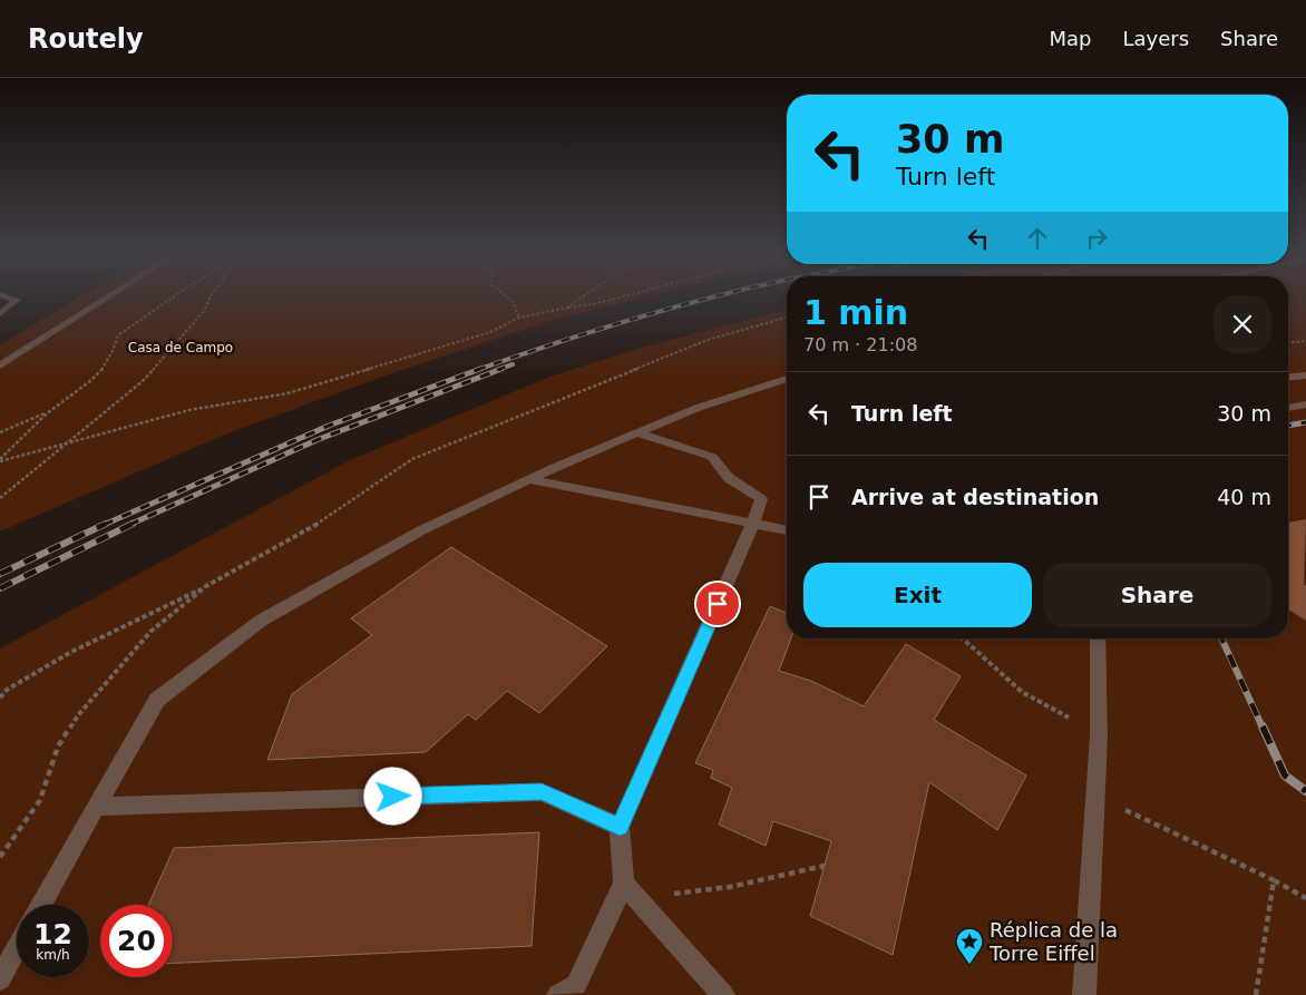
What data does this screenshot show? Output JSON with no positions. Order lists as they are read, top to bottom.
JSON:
{
  "parks": ["Casa de Campo"],
  "places": {
    "place": ["Réplica de la Torre Eiffel"]
  },
  "page": {
    "header": "Routely",
    "nav": ["Map", "Layers", "Share"],
    "turn": ["30 m", "Turn left"],
    "heading": ["1 min", "70 m · 21:08"],
    "list": [
      {
        "name": "Turn left",
        "value": "30 m"
      },
      {
        "name": "Arrive at destination",
        "value": "40 m"
      }
    ],
    "buttons": ["Exit", "Share"],
    "speed": "12 km/h",
    "limit": "20"
  }
}
